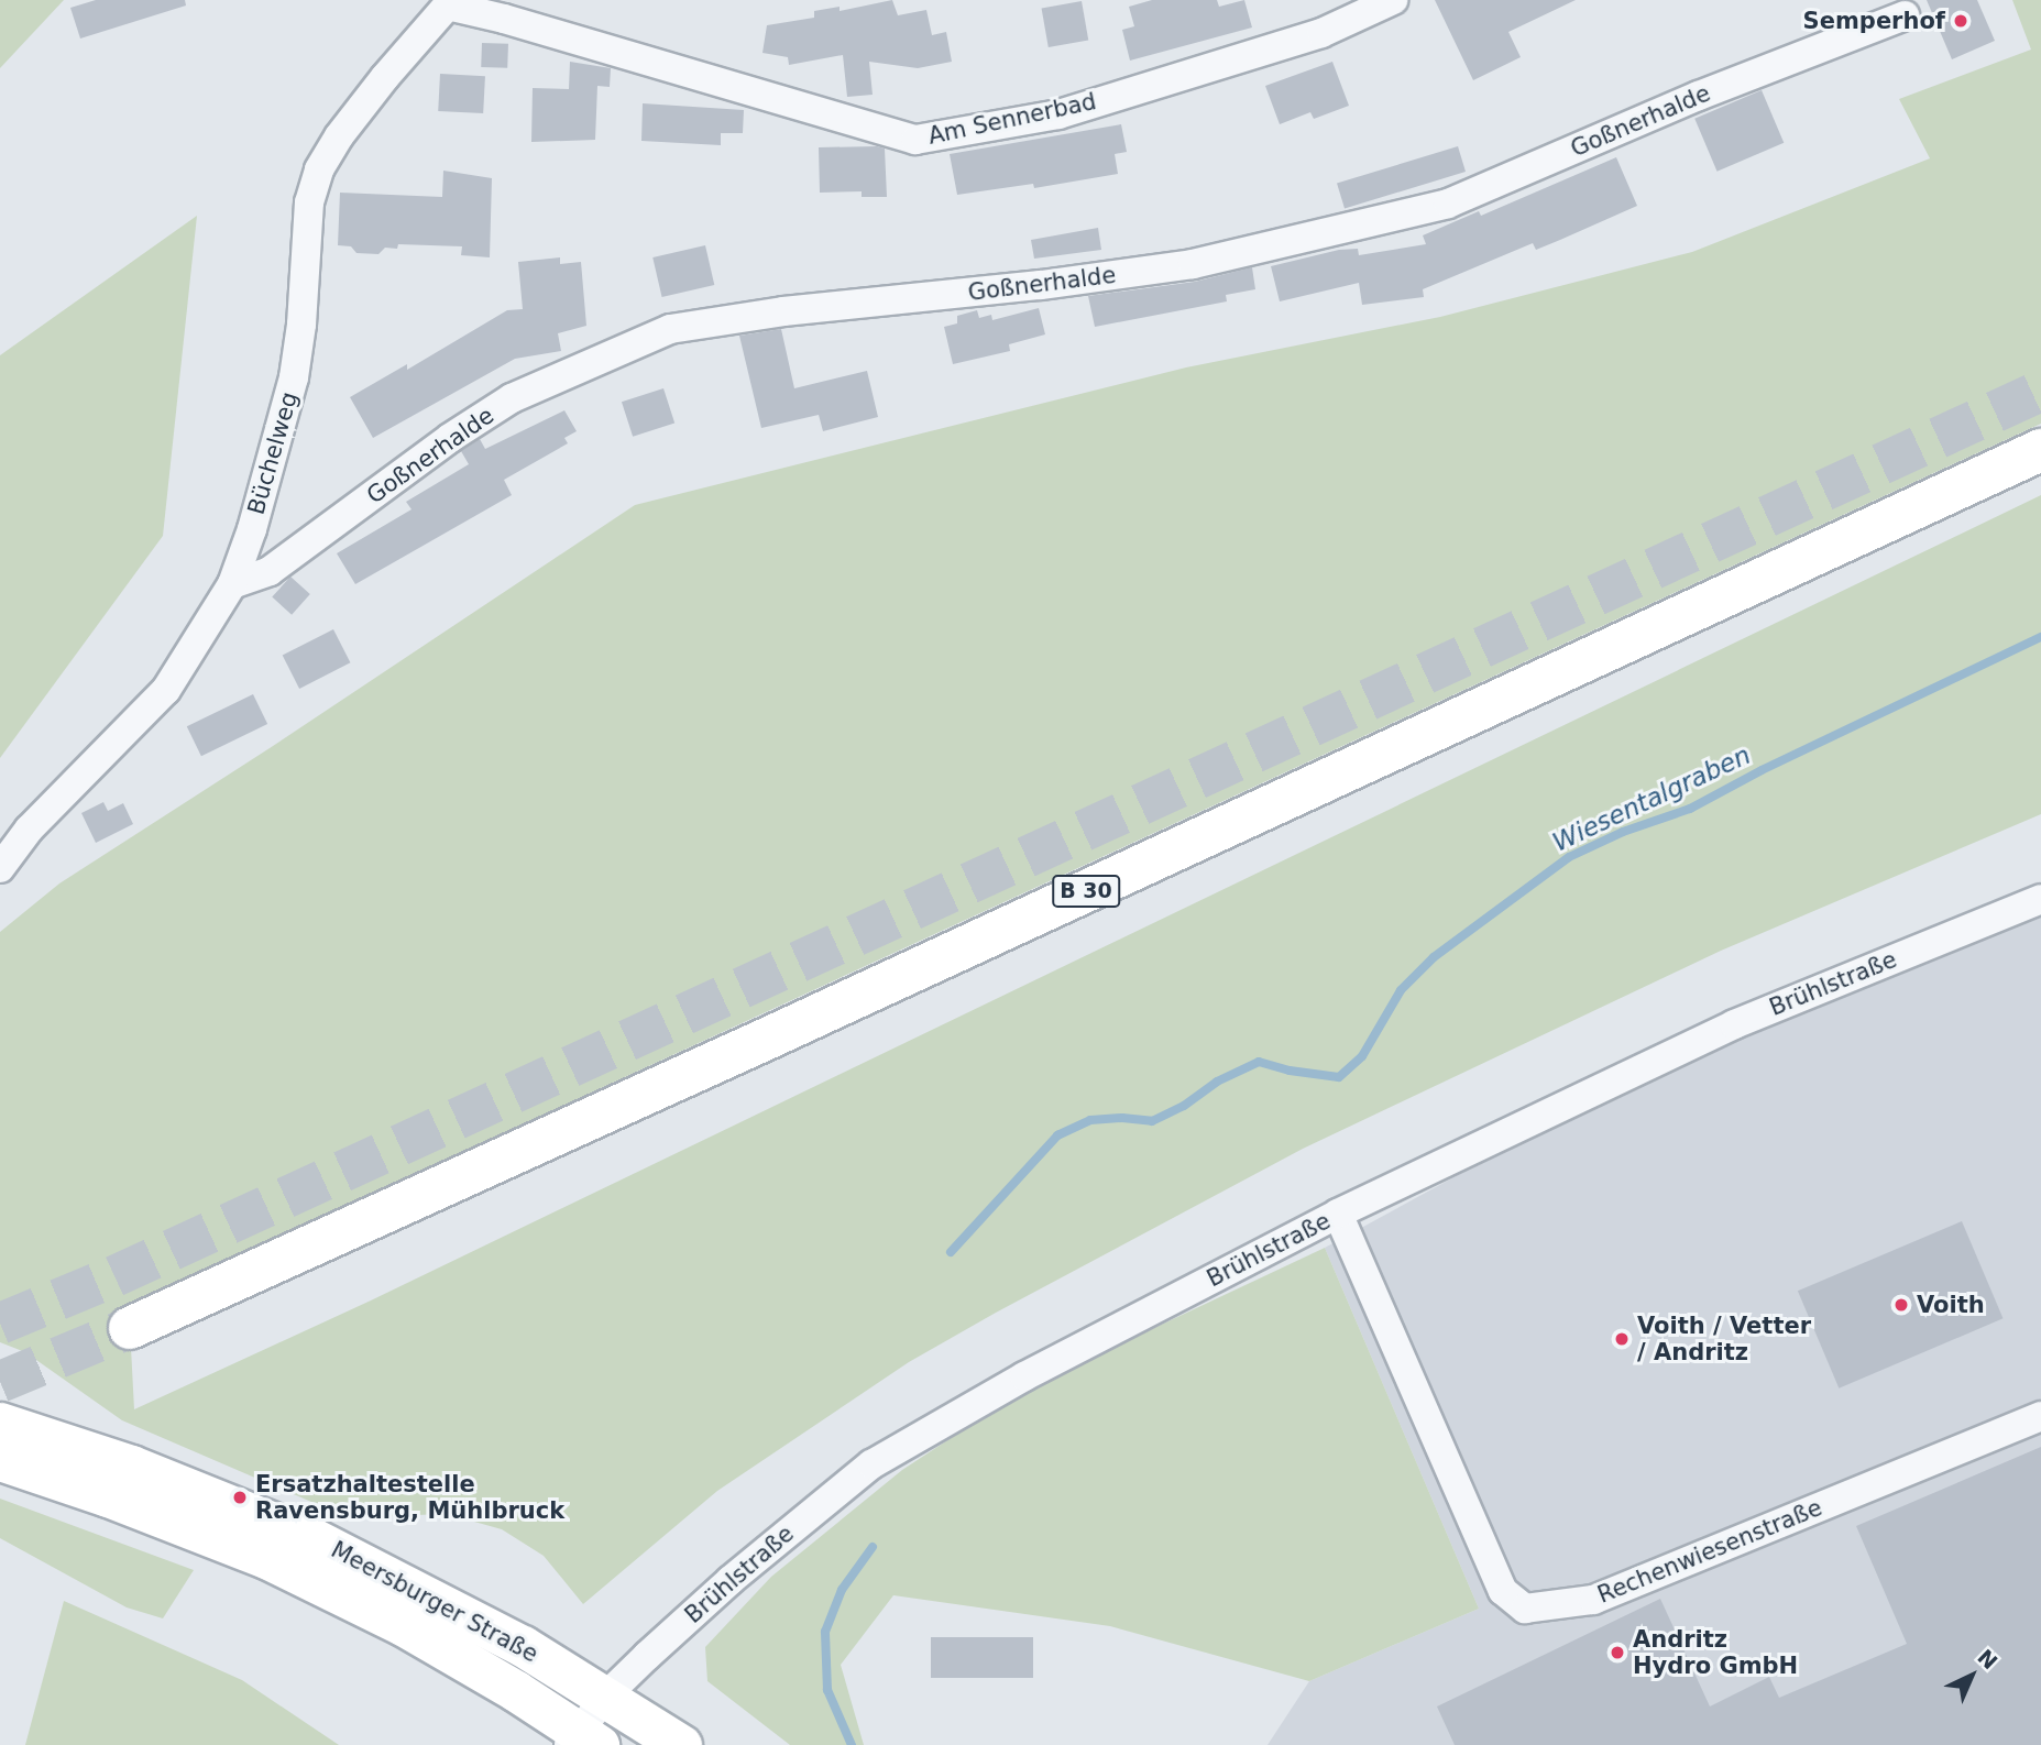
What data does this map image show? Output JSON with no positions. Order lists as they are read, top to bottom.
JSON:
{
  "streets": {
    "highway": ["B 30"],
    "street": [
      "Am Sennerbad",
      "Goßnerhalde",
      "Büchelweg",
      "Brühlstraße",
      "Rechenwiesenstraße",
      "Meersburger Straße"
    ]
  },
  "crossings": [
    ["Am Sennerbad", "Büchelweg"],
    ["Goßnerhalde", "Büchelweg"],
    ["Brühlstraße", "Rechenwiesenstraße"],
    ["Brühlstraße", "Meersburger Straße"]
  ],
  "water": ["Wiesentalgraben"],
  "places": [
    "Semperhof",
    "Voith",
    "Voith / Vetter / Andritz",
    "Ersatzhaltestelle Ravensburg, Mühlbruck",
    "Andritz Hydro GmbH"
  ],
  "north": "top right"
}
